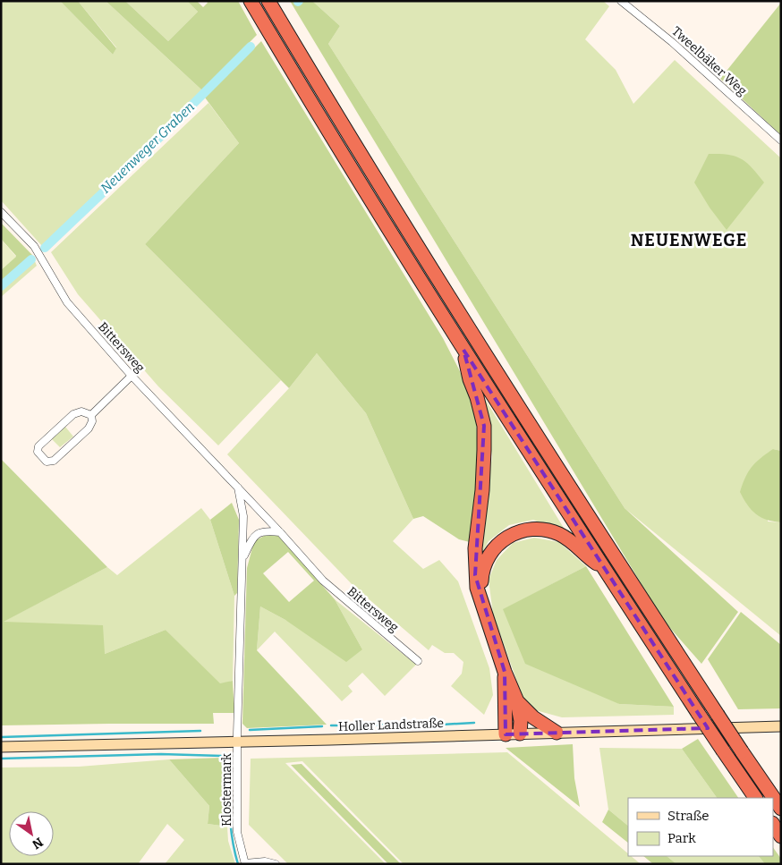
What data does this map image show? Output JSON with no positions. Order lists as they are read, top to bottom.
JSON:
{
  "streets": {
    "main road": ["Holler Landstraße"],
    "street": ["Tweelbäker Weg", "Bittersweg", "Klostermark"]
  },
  "crossings": [
    ["Holler Landstraße", "Klostermark"]
  ],
  "districts": ["NEUENWEGE"],
  "water": ["Neuenweger Graben"],
  "legend": ["Straße", "Park"],
  "north": "bottom right"
}
